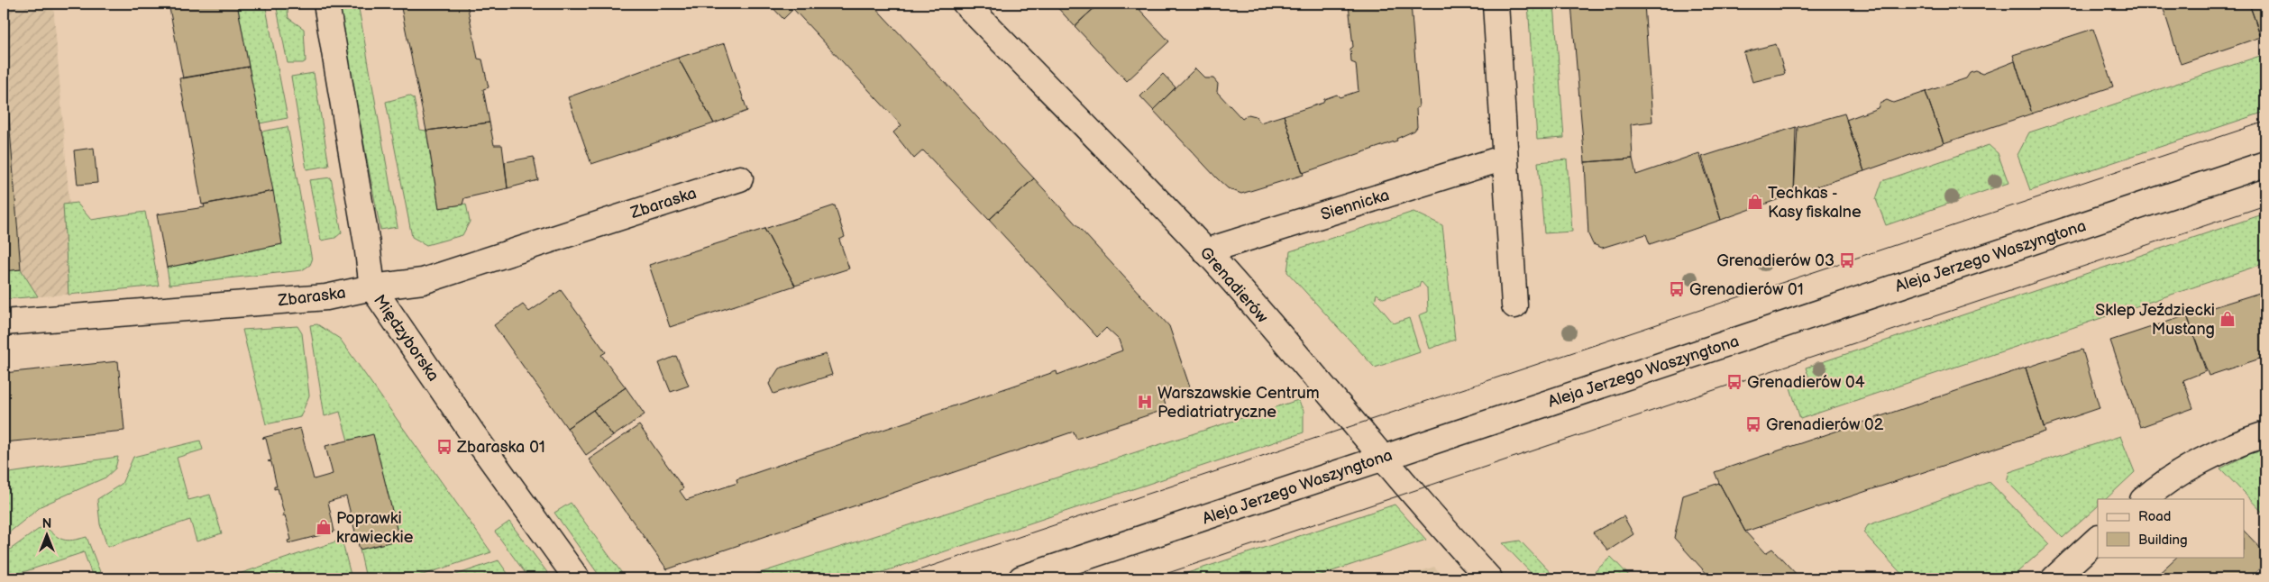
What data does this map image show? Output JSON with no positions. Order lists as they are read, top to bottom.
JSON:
{
  "streets": {
    "street": [
      "Zbaraska",
      "Siennicka",
      "Aleja Jerzego Waszyngtona",
      "Grenadierów",
      "Międzyborska"
    ]
  },
  "crossings": [
    ["Zbaraska", "Międzyborska"],
    ["Siennicka", "Grenadierów"],
    ["Aleja Jerzego Waszyngtona", "Grenadierów"]
  ],
  "places": {
    "shop": ["Techkas - Kasy fiskalne", "Sklep Jeździecki Mustang", "Poprawki krawieckie"],
    "bus stop": [
      "Grenadierów 03",
      "Grenadierów 01",
      "Grenadierów 04",
      "Grenadierów 02",
      "Zbaraska 01"
    ],
    "hospital": ["Warszawskie Centrum Pediatriatryczne"]
  },
  "legend": ["Road", "Building"],
  "north": "top"
}
